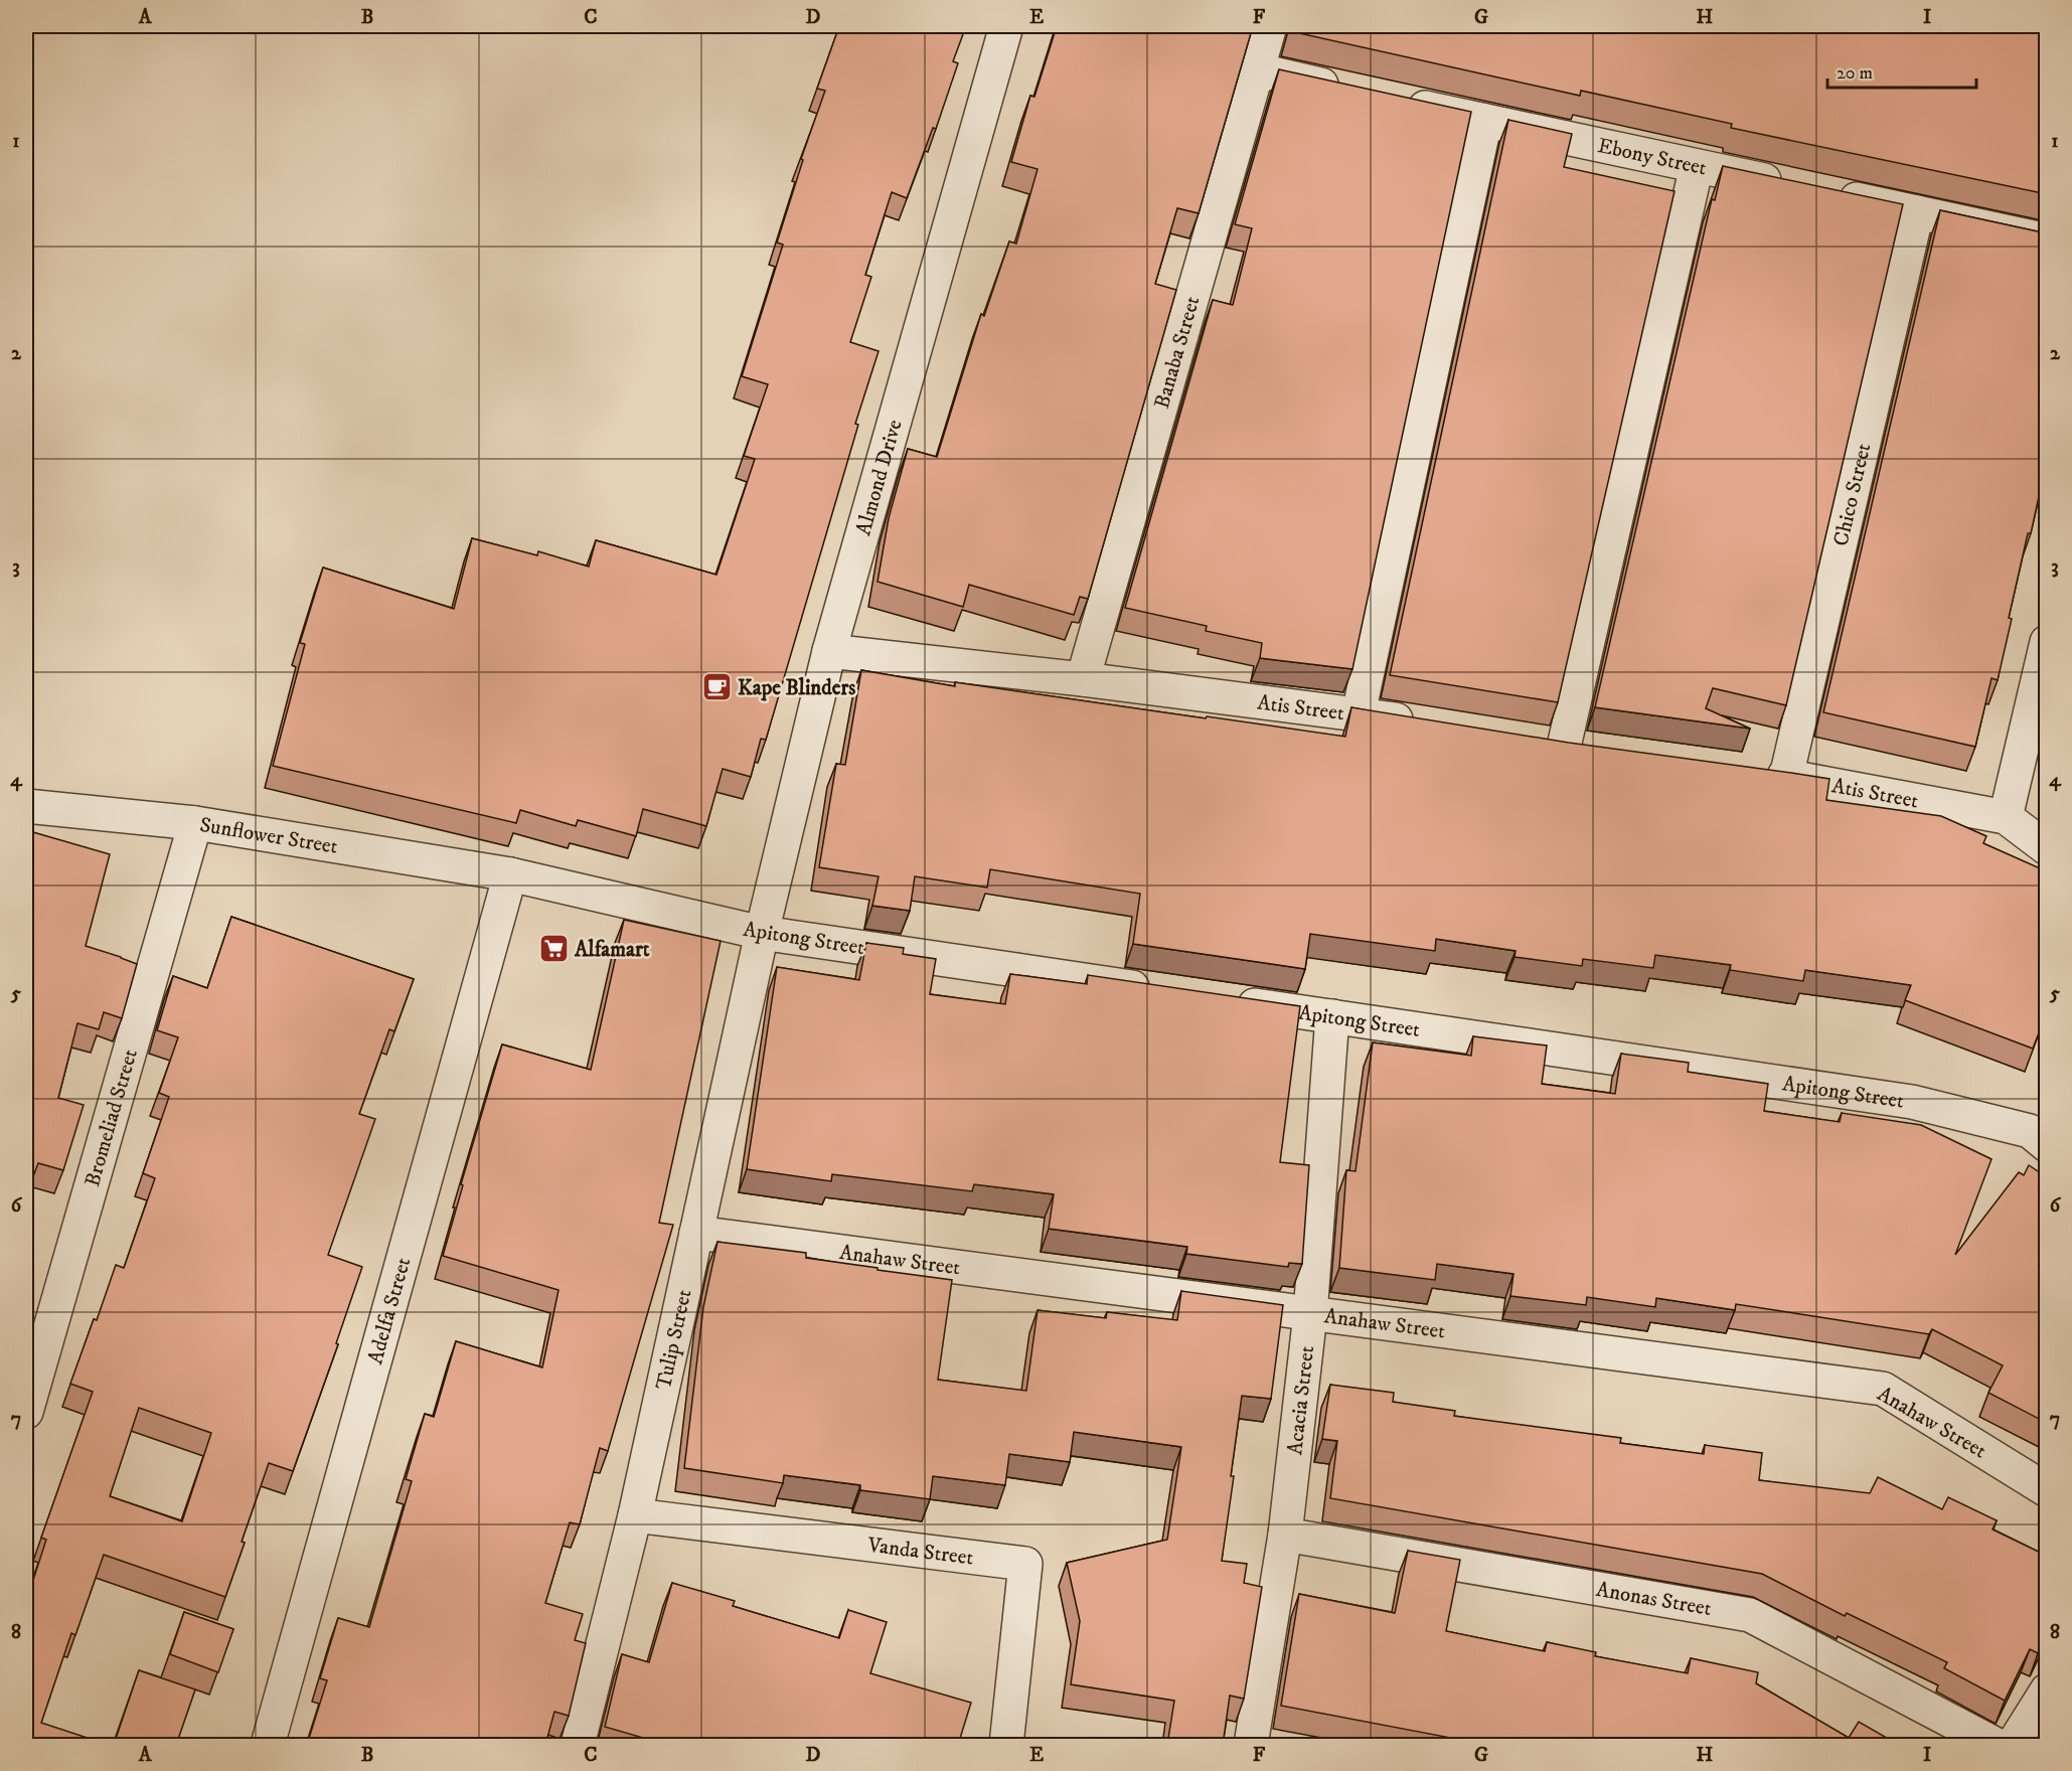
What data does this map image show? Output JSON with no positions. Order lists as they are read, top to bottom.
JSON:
{
  "streets": {
    "street": [
      "Ebony Street",
      "Banaba Street",
      "Almond Drive",
      "Chico Street",
      "Atis Street",
      "Sunflower Street",
      "Apitong Street",
      "Bromeliad Street",
      "Anahaw Street",
      "Adelfa Street",
      "Tulip Street",
      "Acacia Street",
      "Vanda Street",
      "Anonas Street"
    ]
  },
  "crossings": [
    ["Banaba Street", "Atis Street"],
    ["Almond Drive", "Atis Street"],
    ["Almond Drive", "Apitong Street"],
    ["Almond Drive", "Tulip Street"],
    ["Chico Street", "Atis Street"],
    ["Sunflower Street", "Apitong Street"],
    ["Sunflower Street", "Bromeliad Street"],
    ["Sunflower Street", "Adelfa Street"],
    ["Apitong Street", "Adelfa Street"],
    ["Apitong Street", "Tulip Street"],
    ["Apitong Street", "Acacia Street"],
    ["Anahaw Street", "Tulip Street"],
    ["Anahaw Street", "Acacia Street"],
    ["Tulip Street", "Vanda Street"],
    ["Acacia Street", "Anonas Street"]
  ],
  "places": {
    "cafe": ["Kape Blinders"],
    "supermarket": ["Alfamart"]
  },
  "scale_bar": "20 m",
  "grid": {
    "columns": [
      "A",
      "B",
      "C",
      "D",
      "E",
      "F",
      "G",
      "H",
      "I"
    ],
    "rows": [
      "1",
      "2",
      "3",
      "4",
      "5",
      "6",
      "7",
      "8"
    ]
  }
}
